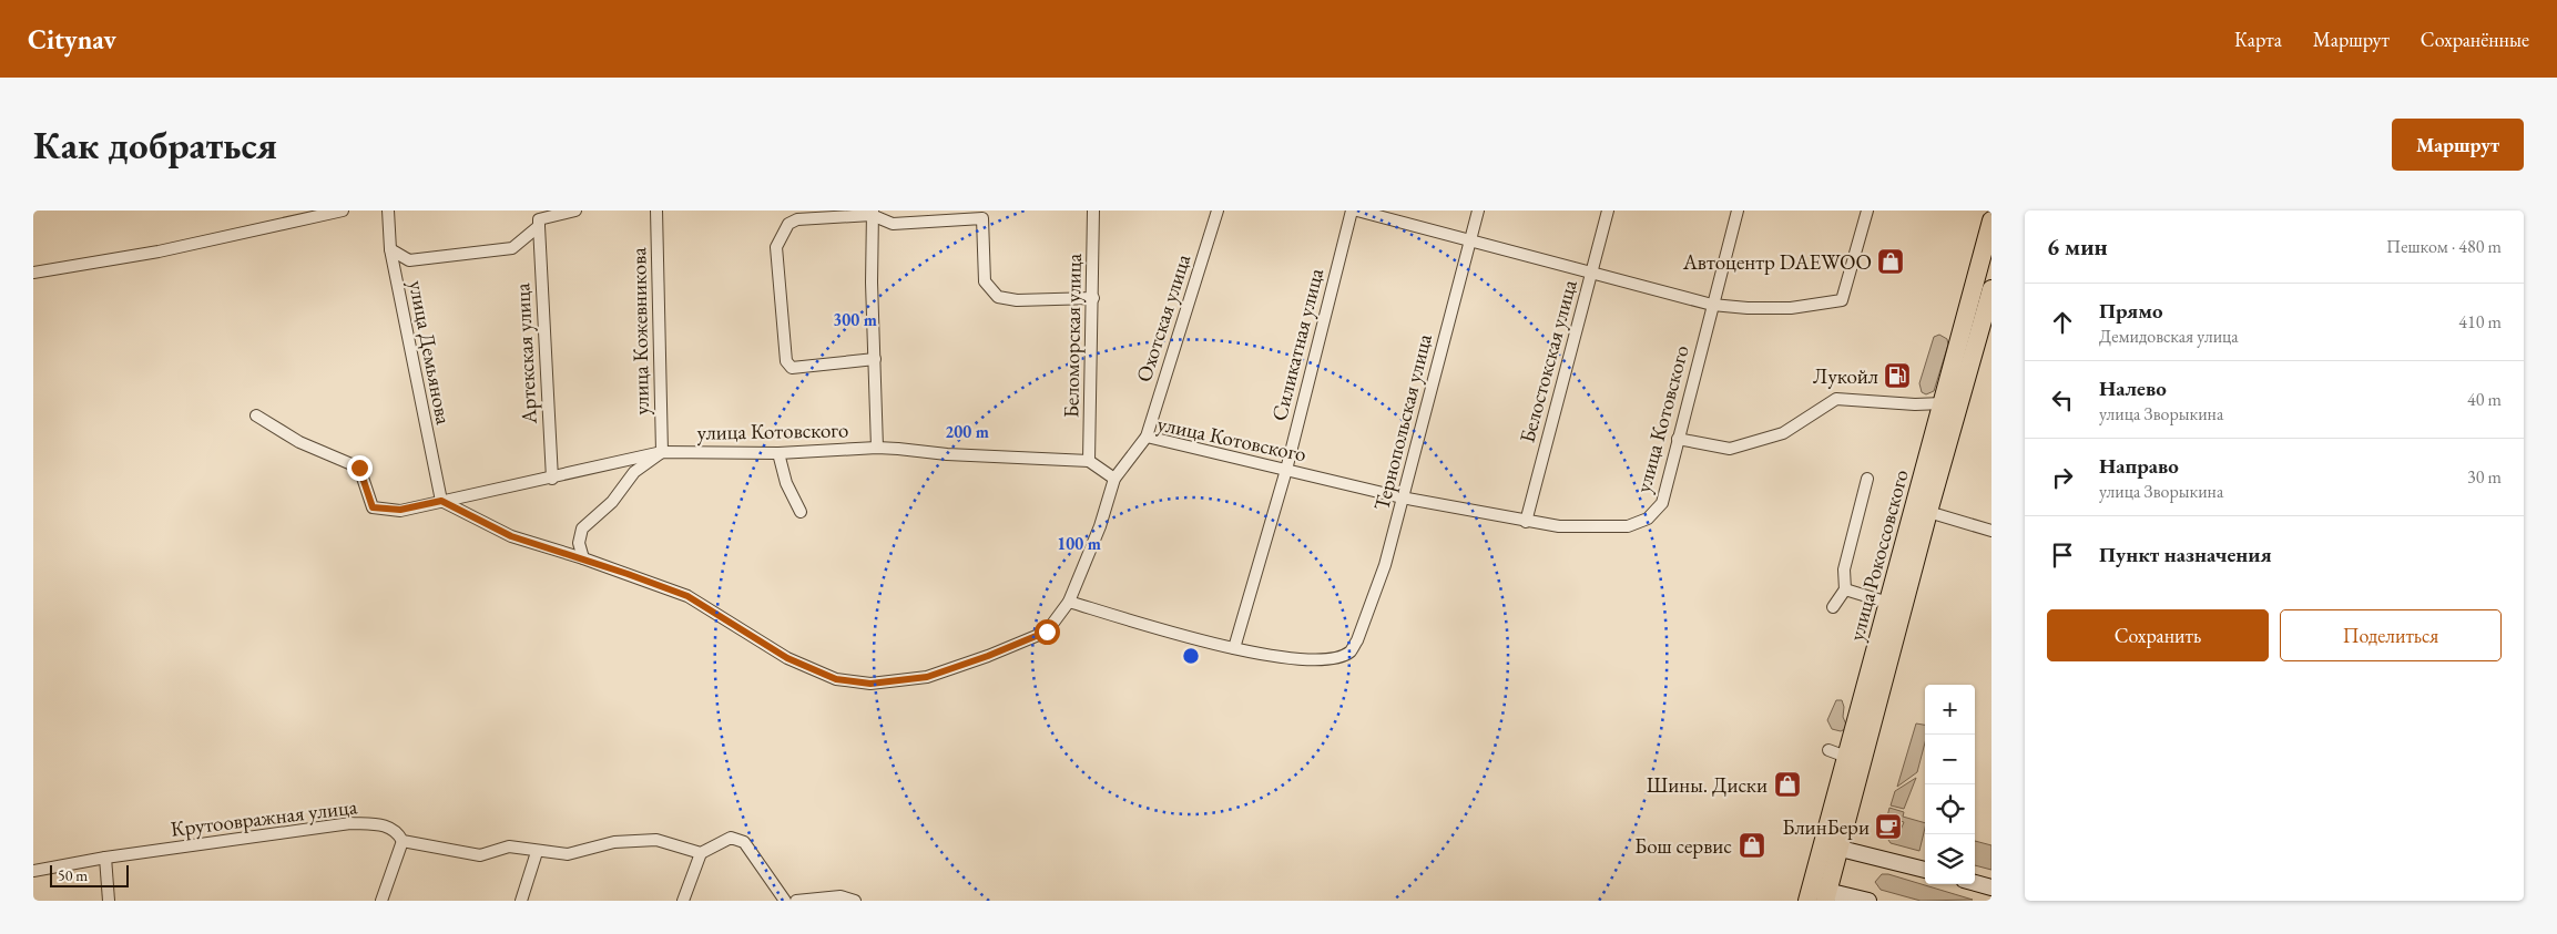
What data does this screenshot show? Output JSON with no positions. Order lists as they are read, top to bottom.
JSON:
{
  "streets": {
    "highway": ["улица Рокоссовского"],
    "street": [
      "Охотская улица",
      "улица Кожевникова",
      "Беломорская улица",
      "Силикатная улица",
      "улица Демьянова",
      "Артекская улица",
      "Белостокская улица",
      "улица Котовского",
      "Тернопольская улица",
      "Крутоовражная улица"
    ]
  },
  "crossings": [
    ["Охотская улица", "улица Котовского"],
    ["улица Кожевникова", "улица Котовского"],
    ["Беломорская улица", "улица Котовского"],
    ["Силикатная улица", "улица Котовского"],
    ["Силикатная улица", "Тернопольская улица"],
    ["улица Демьянова", "улица Котовского"],
    ["Артекская улица", "улица Котовского"],
    ["Белостокская улица", "улица Котовского"],
    ["улица Котовского", "Тернопольская улица"]
  ],
  "places": {
    "shop": ["Автоцентр DAEWOO", "Шины. Диски", "Бош сервис"],
    "fuel station": ["Лукойл"],
    "cafe": ["БлинБери"]
  },
  "scale_bar": "50 m",
  "page": {
    "header": "Citynav",
    "nav": ["Карта", "Маршрут", "Сохранённые"],
    "buttons": [
      "Маршрут",
      ["Сохранить", "Поделиться"]
    ],
    "title": "Как добраться",
    "heading": ["6 мин", "Пешком · 480 m"],
    "list": [
      ["Прямо", "Демидовская улица", "410 m"],
      ["Налево", "улица Зворыкина", "40 m"],
      ["Направо", "улица Зворыкина", "30 m"],
      "Пункт назначения"
    ],
    "map_buttons": ["+", "−"],
    "scale": "50 m"
  },
  "rings": ["300 m", "200 m", "100 m"]
}
